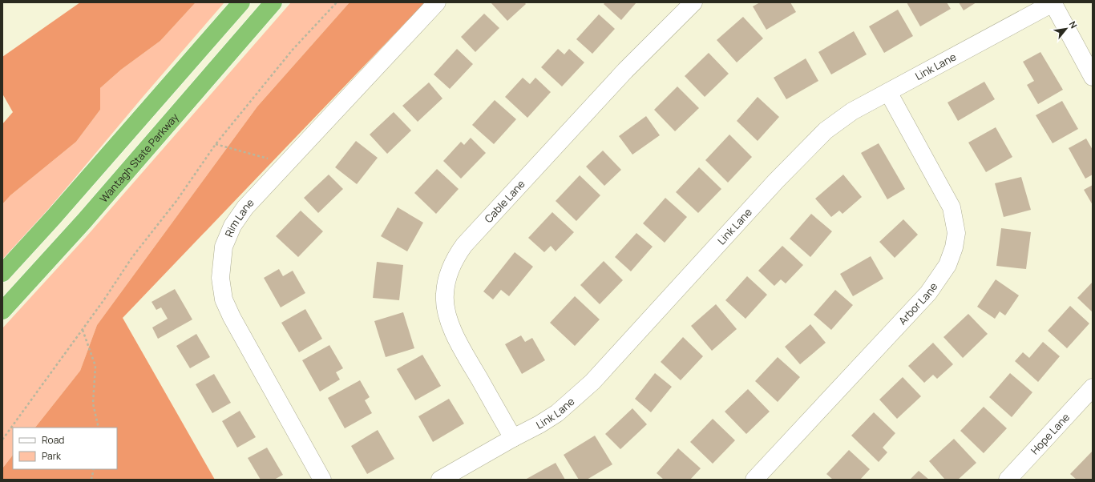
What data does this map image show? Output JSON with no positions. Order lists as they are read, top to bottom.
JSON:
{
  "streets": {
    "highway": ["Wantagh State Parkway"],
    "street": [
      "Link Lane",
      "Cable Lane",
      "Rim Lane",
      "Arbor Lane",
      "Hope Lane"
    ]
  },
  "crossings": [
    ["Link Lane", "Cable Lane"],
    ["Link Lane", "Arbor Lane"]
  ],
  "legend": ["Road", "Park"],
  "north": "top right"
}
